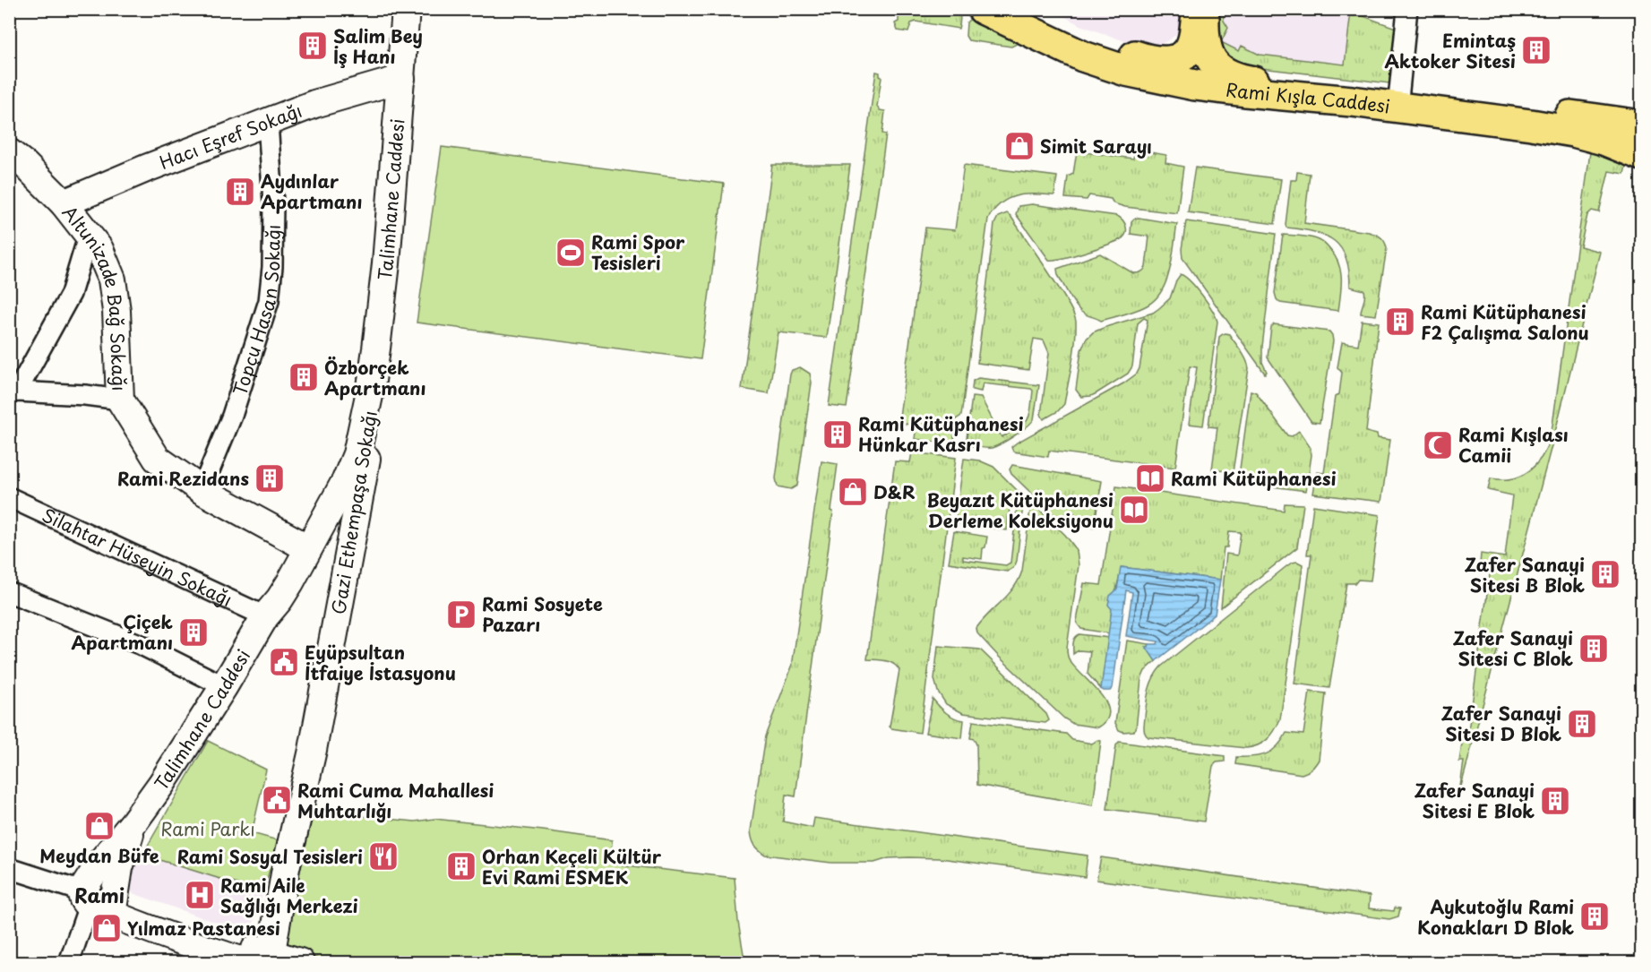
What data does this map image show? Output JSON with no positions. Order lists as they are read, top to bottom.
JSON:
{
  "streets": {
    "main road": ["Rami Kışla Caddesi"],
    "street": [
      "Hacı Eşref Sokağı",
      "Talimhane Caddesi",
      "Altunizade Bağ Sokağı",
      "Topçu Hasan Sokağı",
      "Gazi Ethempaşa Sokağı",
      "Silahtar Hüseyin Sokağı"
    ]
  },
  "crossings": [
    ["Hacı Eşref Sokağı", "Talimhane Caddesi"],
    ["Hacı Eşref Sokağı", "Altunizade Bağ Sokağı"],
    ["Hacı Eşref Sokağı", "Topçu Hasan Sokağı"],
    ["Talimhane Caddesi", "Altunizade Bağ Sokağı"],
    ["Talimhane Caddesi", "Gazi Ethempaşa Sokağı"],
    ["Talimhane Caddesi", "Silahtar Hüseyin Sokağı"],
    ["Altunizade Bağ Sokağı", "Topçu Hasan Sokağı"]
  ],
  "districts": ["Rami"],
  "parks": ["Rami Parkı"],
  "places": {
    "building": [
      "Salim Bey İş Hanı",
      "Emintaş Aktoker Sitesi",
      "Aydınlar Apartmanı",
      "Rami Kütüphanesi F2 Çalışma Salonu",
      "Özborçek Apartmanı",
      "Rami Kütüphanesi Hünkar Kasrı",
      "Rami Rezidans",
      "Zafer Sanayi Sitesi B Blok",
      "Çiçek Apartmanı",
      "Zafer Sanayi Sitesi C Blok",
      "Zafer Sanayi Sitesi D Blok",
      "Zafer Sanayi Sitesi E Blok",
      "Orhan Keçeli Kültür Evi Rami ESMEK",
      "Aykutoğlu Rami Konakları D Blok"
    ],
    "shop": [
      "Simit Sarayı",
      "D&R",
      "Meydan Büfe",
      "Yılmaz Pastanesi"
    ],
    "sports": ["Rami Spor Tesisleri"],
    "mosque": ["Rami Kışlası Camii"],
    "library": ["Rami Kütüphanesi", "Beyazıt Kütüphanesi Derleme Koleksiyonu"],
    "parking": ["Rami Sosyete Pazarı"],
    "public building": ["Eyüpsultan İtfaiye İstasyonu", "Rami Cuma Mahallesi Muhtarlığı"],
    "restaurant": ["Rami Sosyal Tesisleri"],
    "hospital": ["Rami Aile Sağlığı Merkezi"]
  }
}
